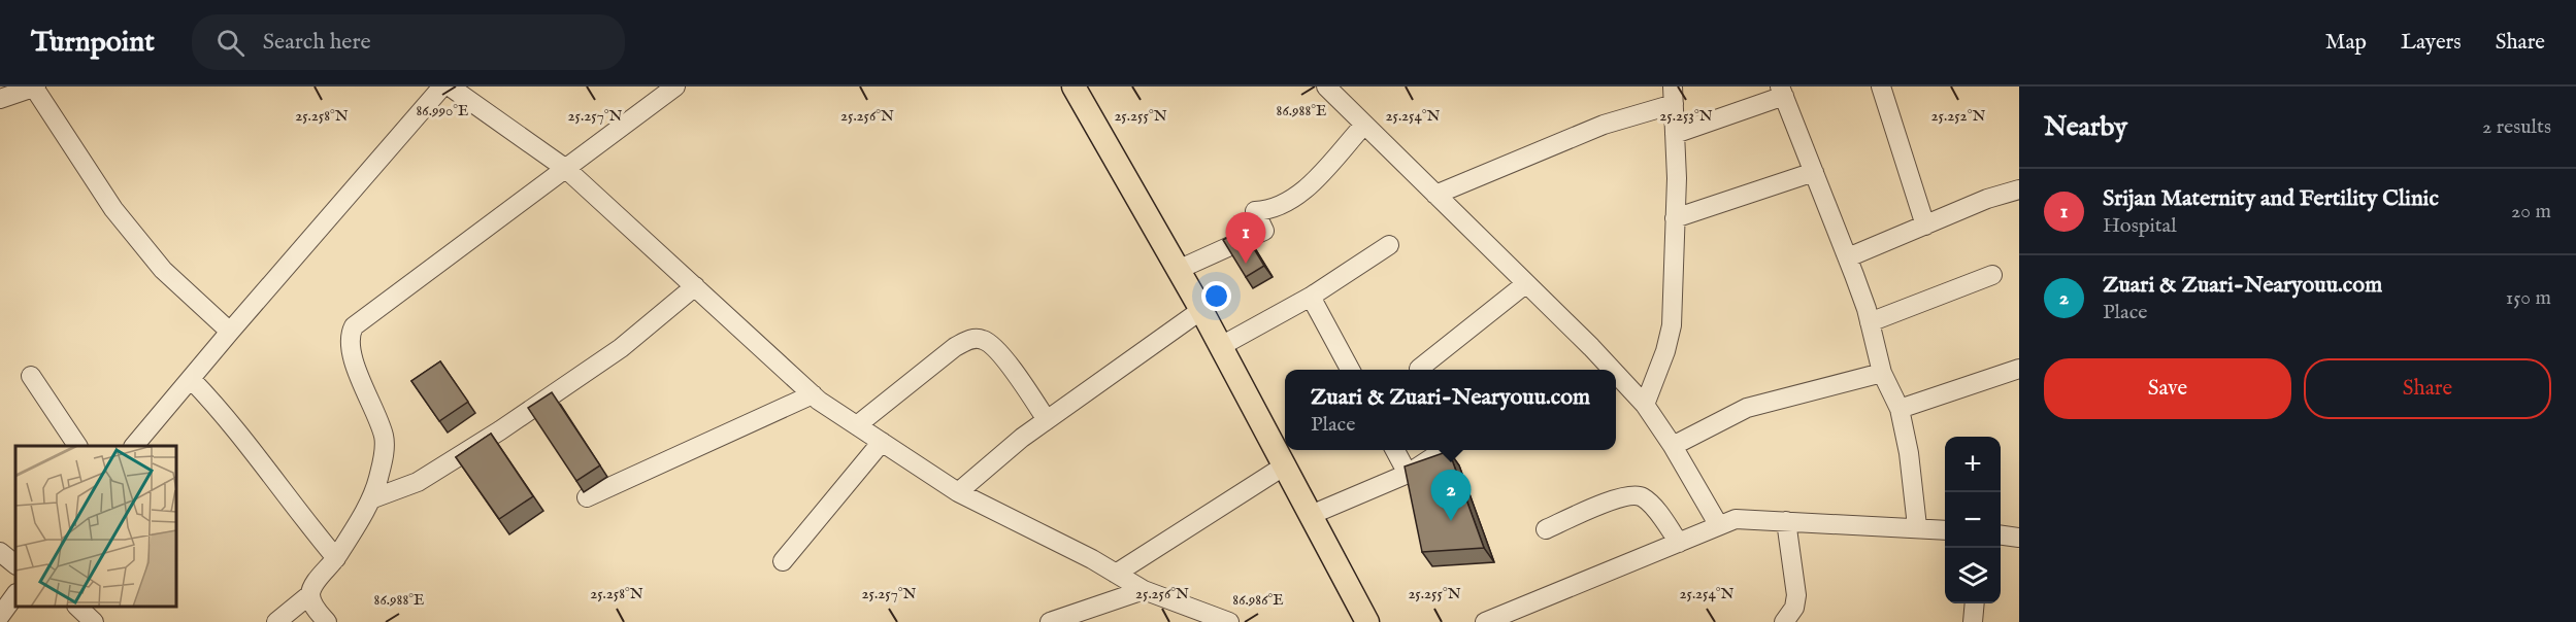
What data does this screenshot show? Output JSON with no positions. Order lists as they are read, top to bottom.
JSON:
{
  "page": {
    "header": "Turnpoint",
    "search": "Search here",
    "nav": ["Map", "Layers", "Share"],
    "heading": ["Nearby", "2 results"],
    "list": [
      {
        "mark": "1",
        "name": "Srijan Maternity and Fertility Clinic",
        "note": "Hospital",
        "value": "20 m"
      },
      {
        "mark": "2",
        "name": "Zuari & Zuari-Nearyouu.com",
        "note": "Place",
        "value": "150 m"
      }
    ],
    "pins": ["1", "2"],
    "buttons": ["Save", "Share"],
    "popup": ["Zuari & Zuari-Nearyouu.com", "Place"],
    "map_buttons": ["+", "−"]
  },
  "coordinates": [
    "86.988°E",
    "86.990°E",
    "25.258°N",
    "25.256°N",
    "25.255°N",
    "25.254°N",
    "25.253°N",
    "25.257°N",
    "25.252°N",
    "86.986°E"
  ]
}
